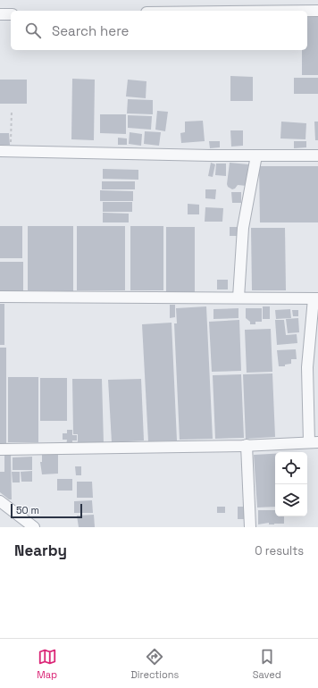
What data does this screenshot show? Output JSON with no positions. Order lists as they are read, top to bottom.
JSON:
{
  "scale_bar": "50 m",
  "page": {
    "search": "Search here",
    "scale": "50 m",
    "heading": ["Nearby", "0 results"],
    "nav": ["Map", "Directions", "Saved"]
  }
}
